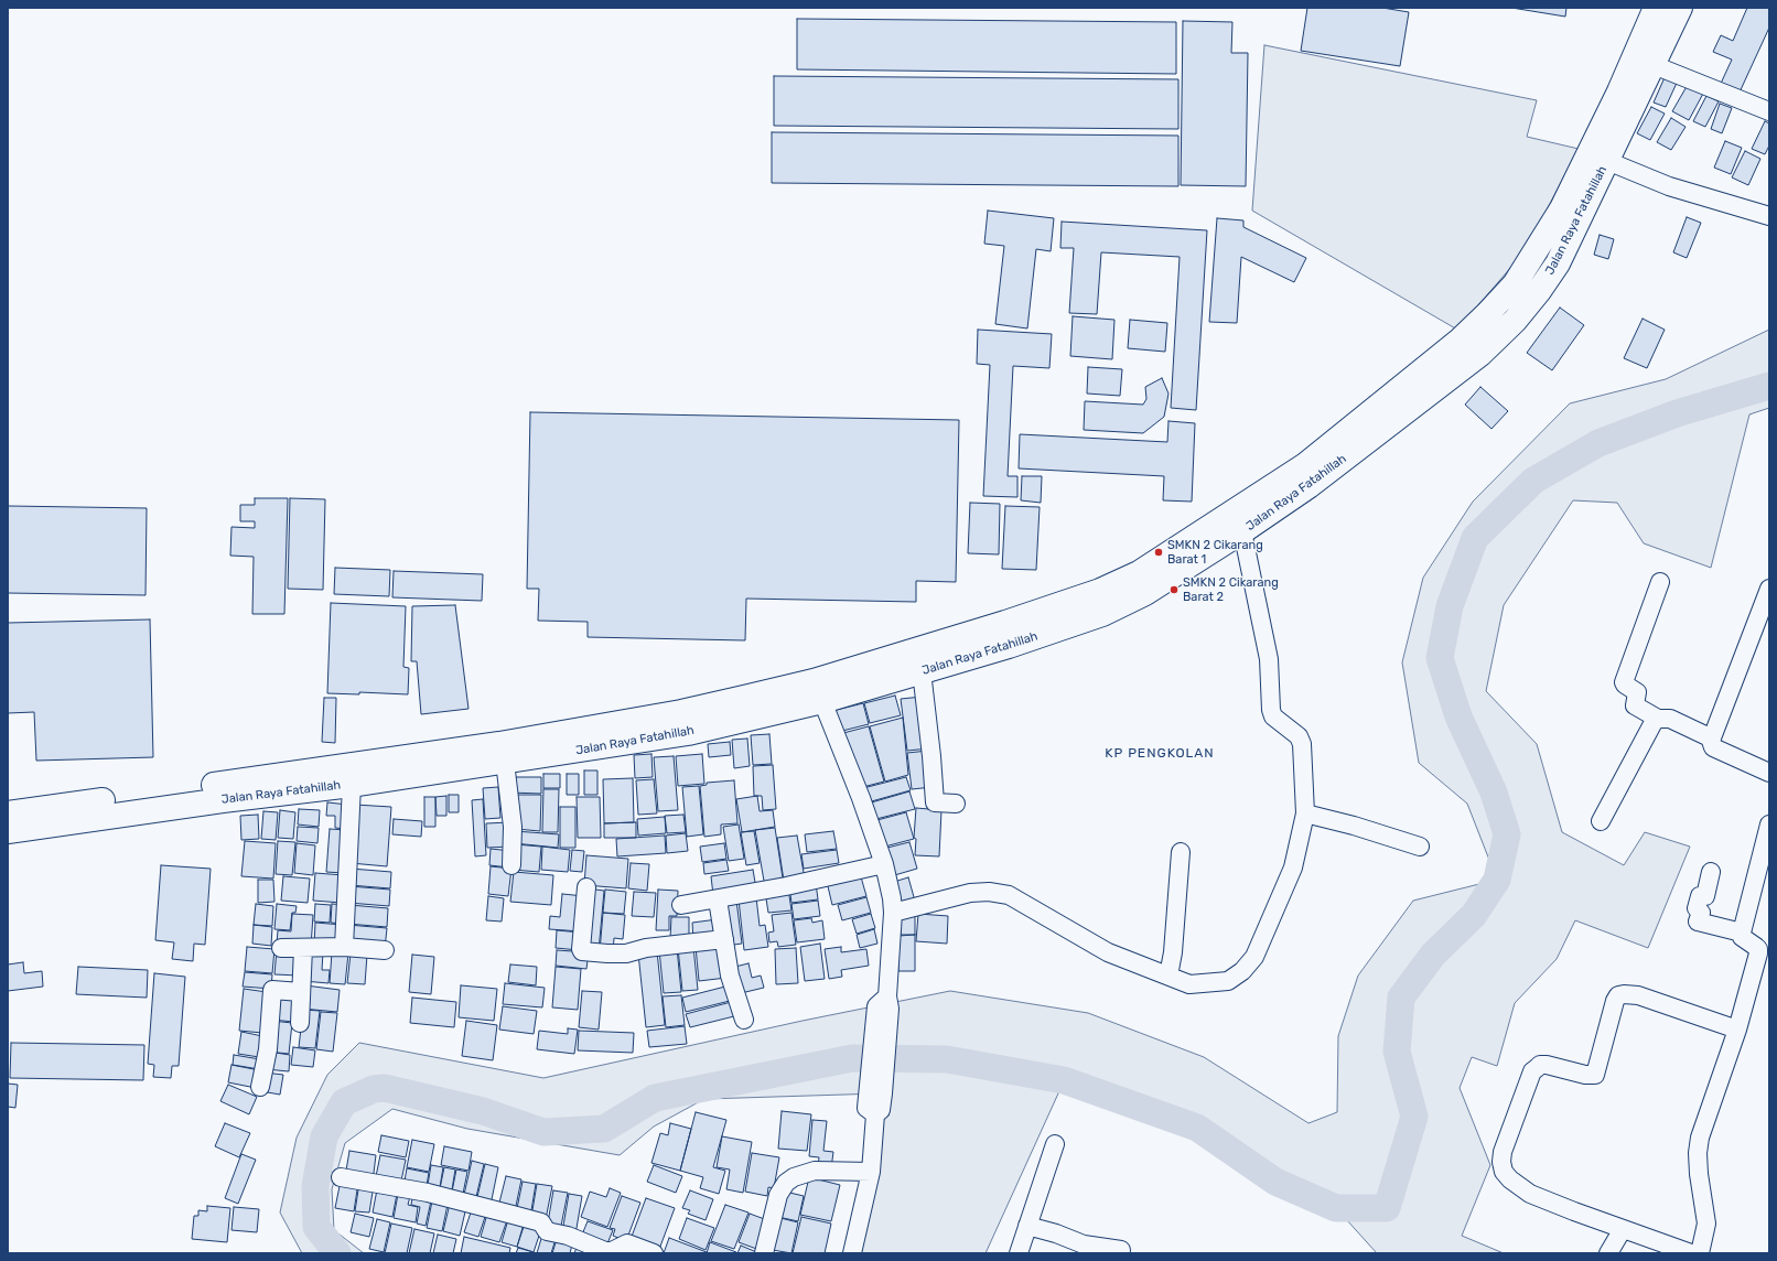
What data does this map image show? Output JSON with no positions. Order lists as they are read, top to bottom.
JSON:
{
  "streets": {
    "highway": ["Jalan Raya Fatahillah"]
  },
  "districts": ["KP PENGKOLAN"],
  "places": ["SMKN 2 Cikarang Barat 1", "SMKN 2 Cikarang Barat 2"]
}
